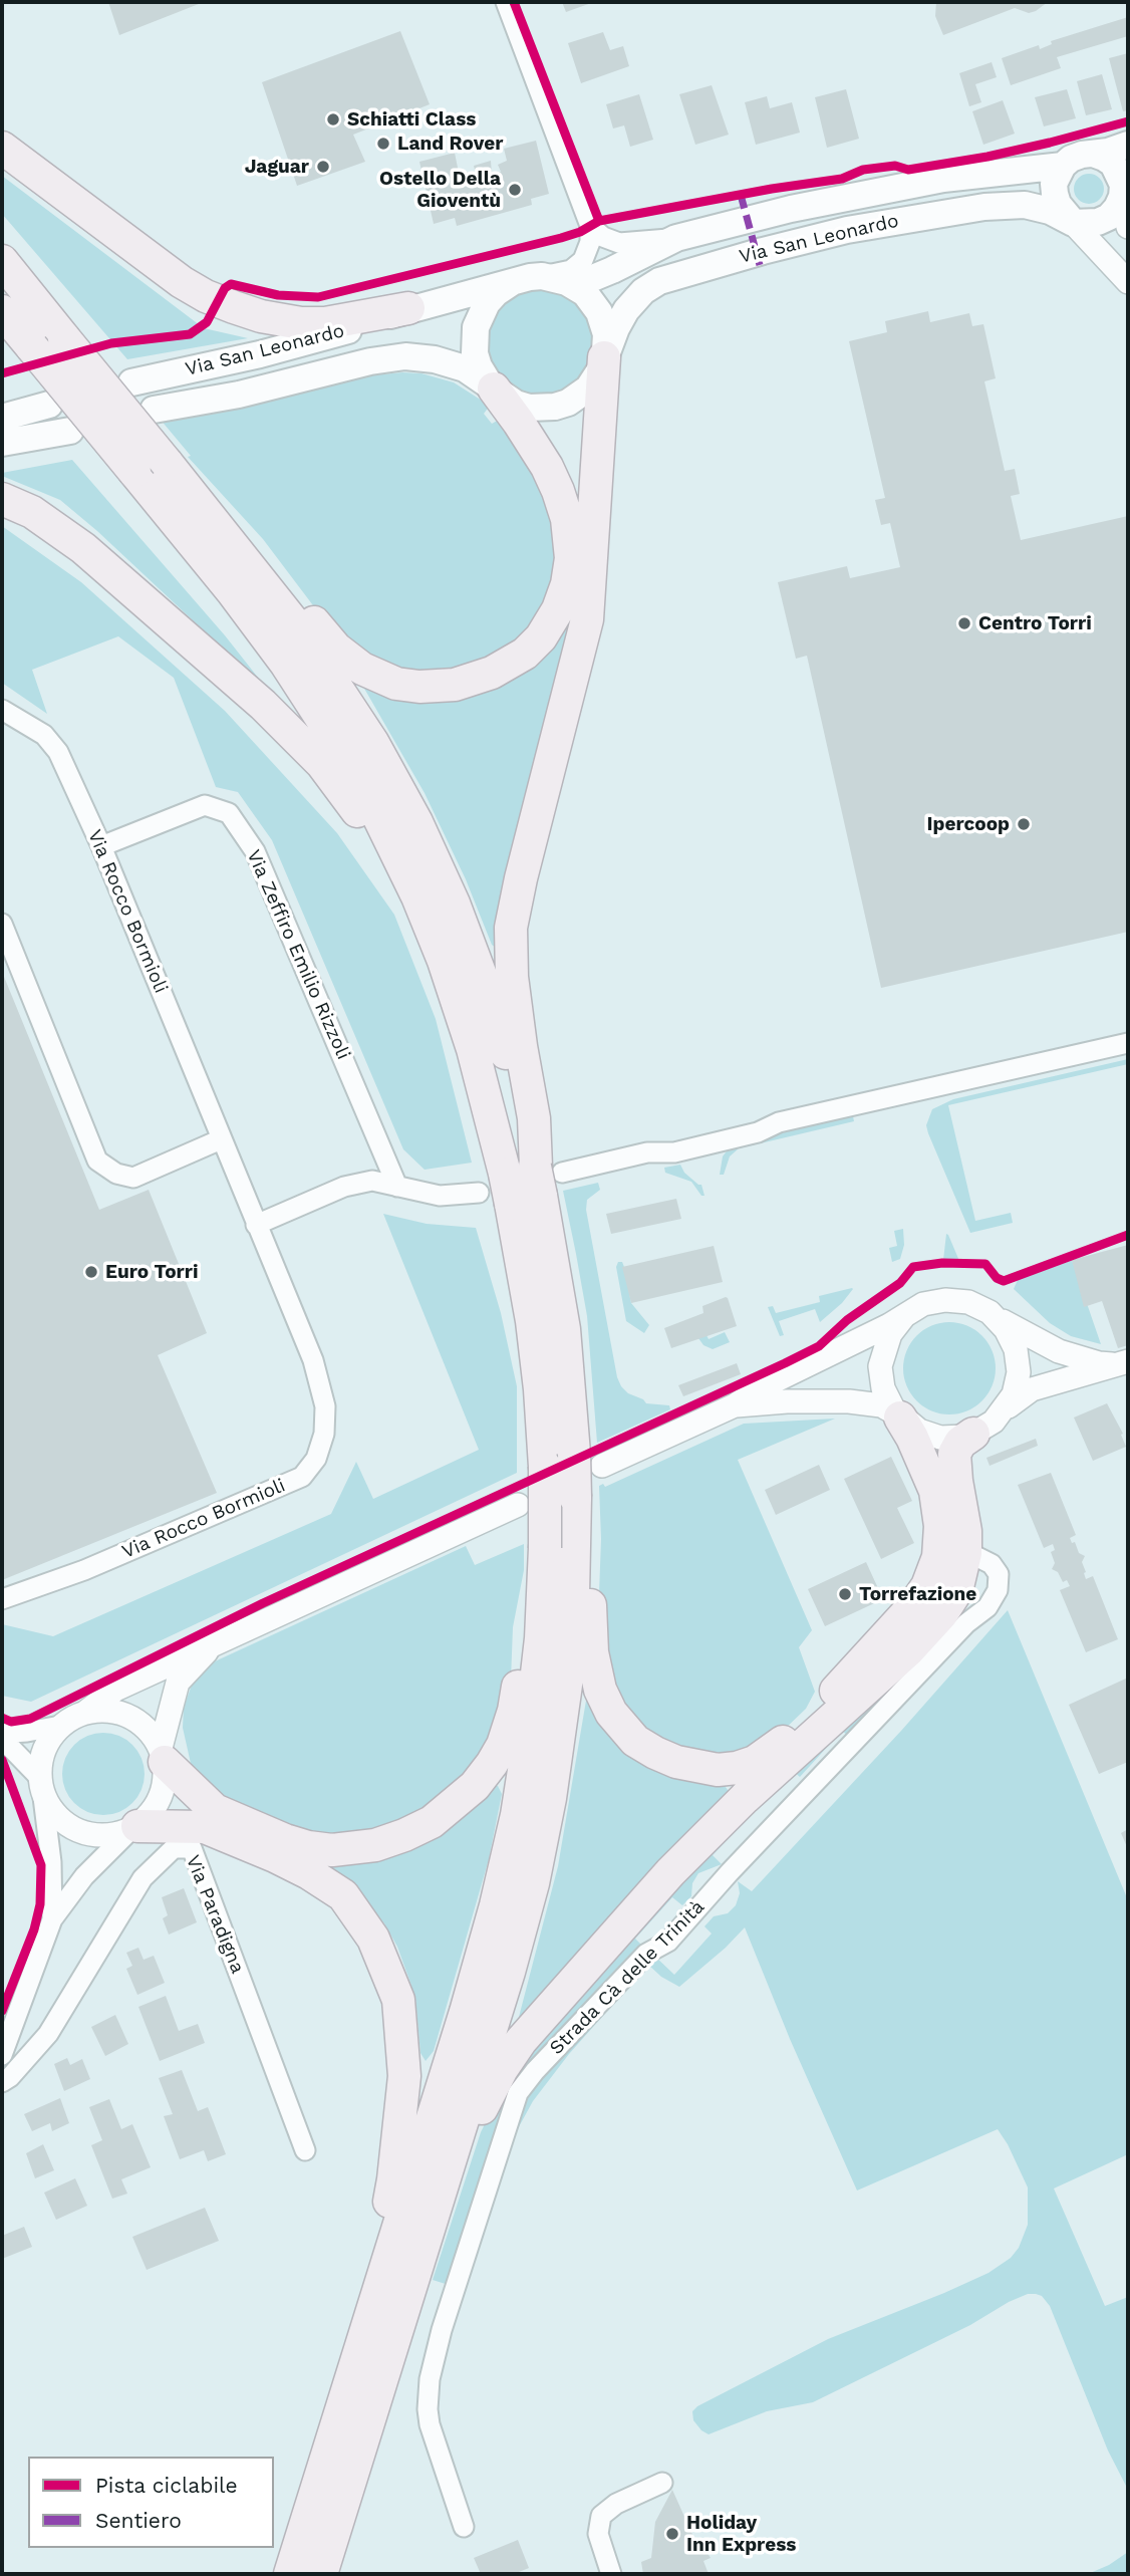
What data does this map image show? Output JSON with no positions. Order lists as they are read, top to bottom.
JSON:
{
  "streets": {
    "main road": ["Via San Leonardo"],
    "street": [
      "Via Rocco Bormioli",
      "Via Zeffiro Emilio Rizzoli",
      "Via Paradigna",
      "Strada Cà delle Trinità"
    ]
  },
  "crossings": [
    ["Via Rocco Bormioli", "Via Zeffiro Emilio Rizzoli"]
  ],
  "places": [
    "Schiatti Class",
    "Land Rover",
    "Jaguar",
    "Ostello Della Gioventù",
    "Centro Torri",
    "Ipercoop",
    "Euro Torri",
    "Torrefazione",
    "Holiday Inn Express"
  ],
  "legend": ["Pista ciclabile", "Sentiero"]
}
